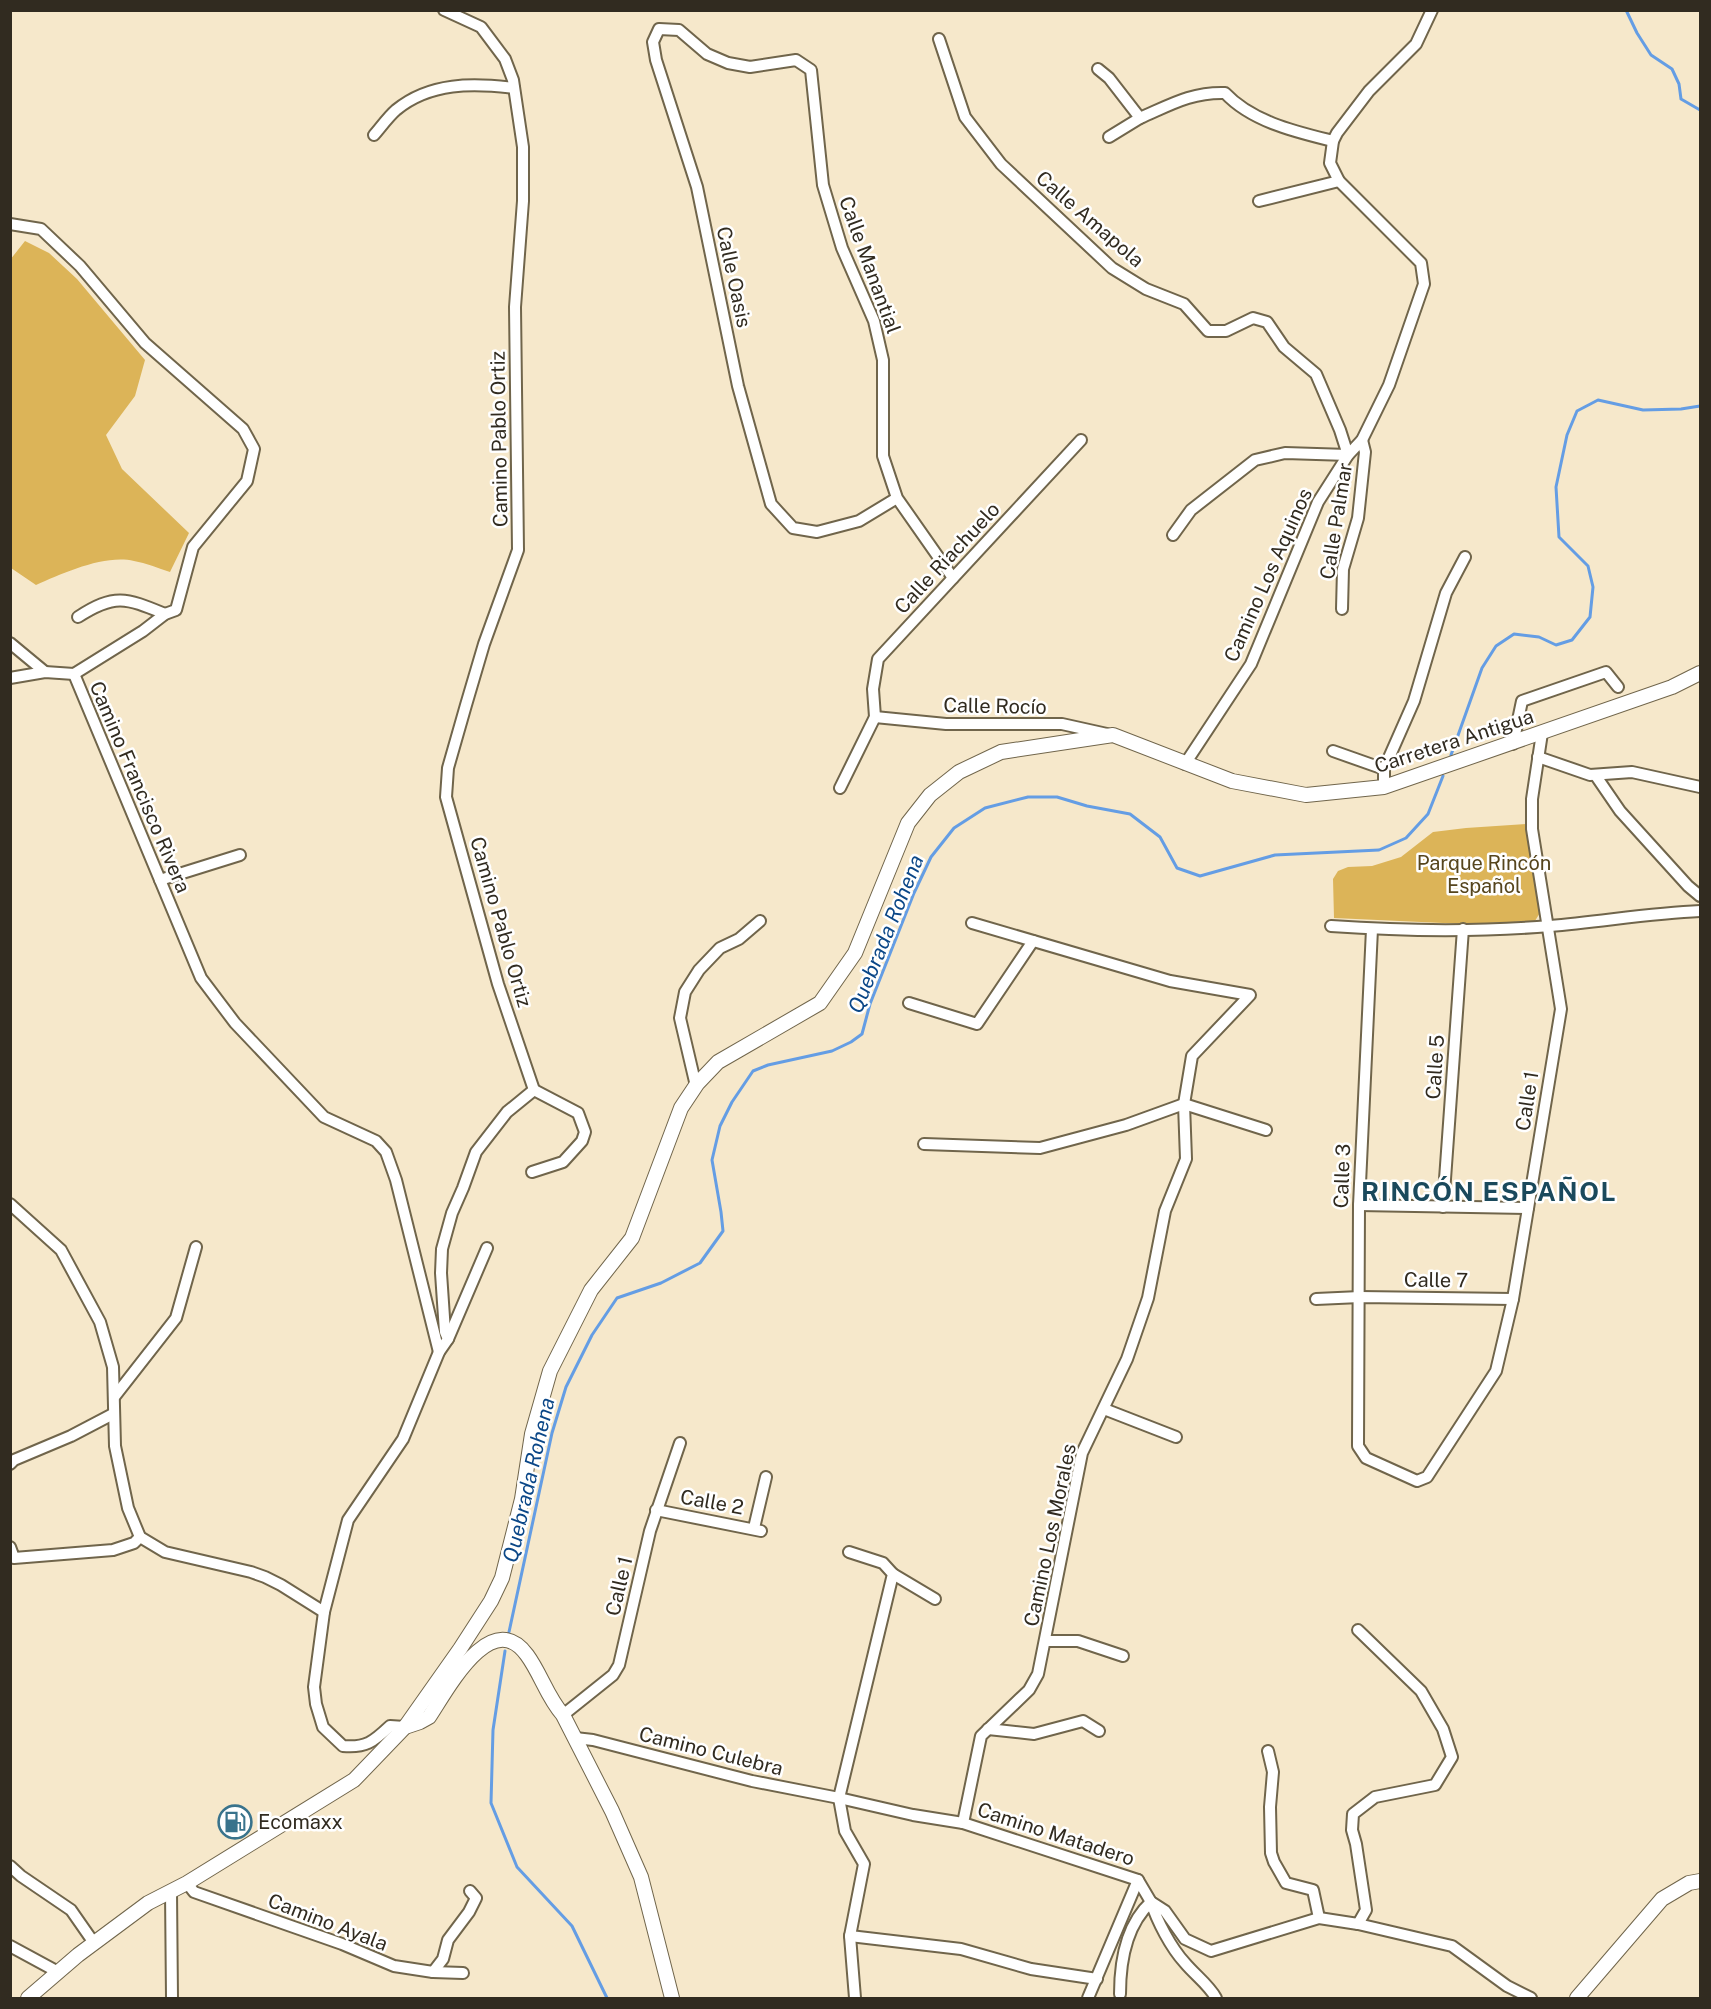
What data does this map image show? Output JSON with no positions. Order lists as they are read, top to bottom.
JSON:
{
  "streets": {
    "street": [
      "Calle Amapola",
      "Calle Manantial",
      "Calle Oasis",
      "Camino Pablo Ortiz",
      "Calle Palmar",
      "Calle Riachuelo",
      "Camino Los Aquinos",
      "Calle Rocío",
      "Carretera Antigua",
      "Camino Francisco Rivera",
      "Calle 5",
      "Calle 1",
      "Calle 3",
      "Calle 7",
      "Calle 2",
      "Camino Los Morales",
      "Camino Culebra",
      "Camino Matadero",
      "Camino Ayala"
    ]
  },
  "crossings": [
    ["Calle Amapola", "Camino Los Aquinos"],
    ["Calle Manantial", "Calle Oasis"],
    ["Calle Manantial", "Calle Riachuelo"],
    ["Calle Palmar", "Camino Los Aquinos"],
    ["Calle Riachuelo", "Calle Rocío"],
    ["Camino Los Aquinos", "Carretera Antigua"],
    ["Calle Rocío", "Carretera Antigua"],
    ["Carretera Antigua", "Calle 1"],
    ["Calle 1", "Calle 3"],
    ["Calle 1", "Calle 7"],
    ["Calle 1", "Calle 2"],
    ["Calle 3", "Calle 7"],
    ["Camino Los Morales", "Camino Matadero"],
    ["Camino Culebra", "Camino Matadero"]
  ],
  "districts": ["RINCÓN ESPAÑOL"],
  "water": ["Quebrada Rohena"],
  "parks": ["Parque Rincón Español"],
  "places": {
    "fuel station": ["Ecomaxx"]
  }
}
